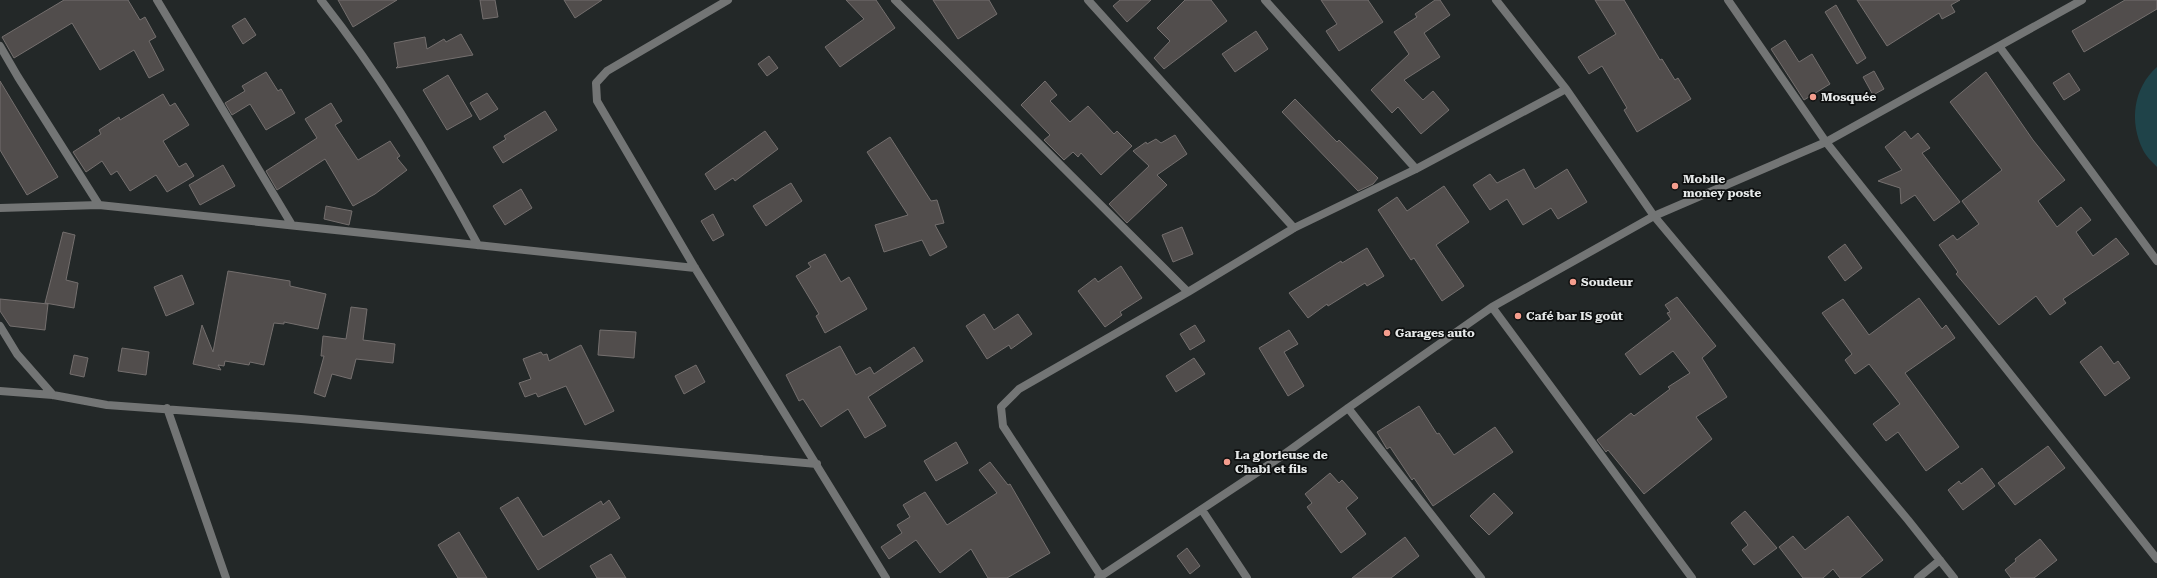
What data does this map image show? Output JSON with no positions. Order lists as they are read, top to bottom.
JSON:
{
  "places": [
    "Mosquée",
    "Mobile money poste",
    "Soudeur",
    "Café bar IS goût",
    "Garages auto",
    "La glorieuse de Chabi et fils"
  ]
}
